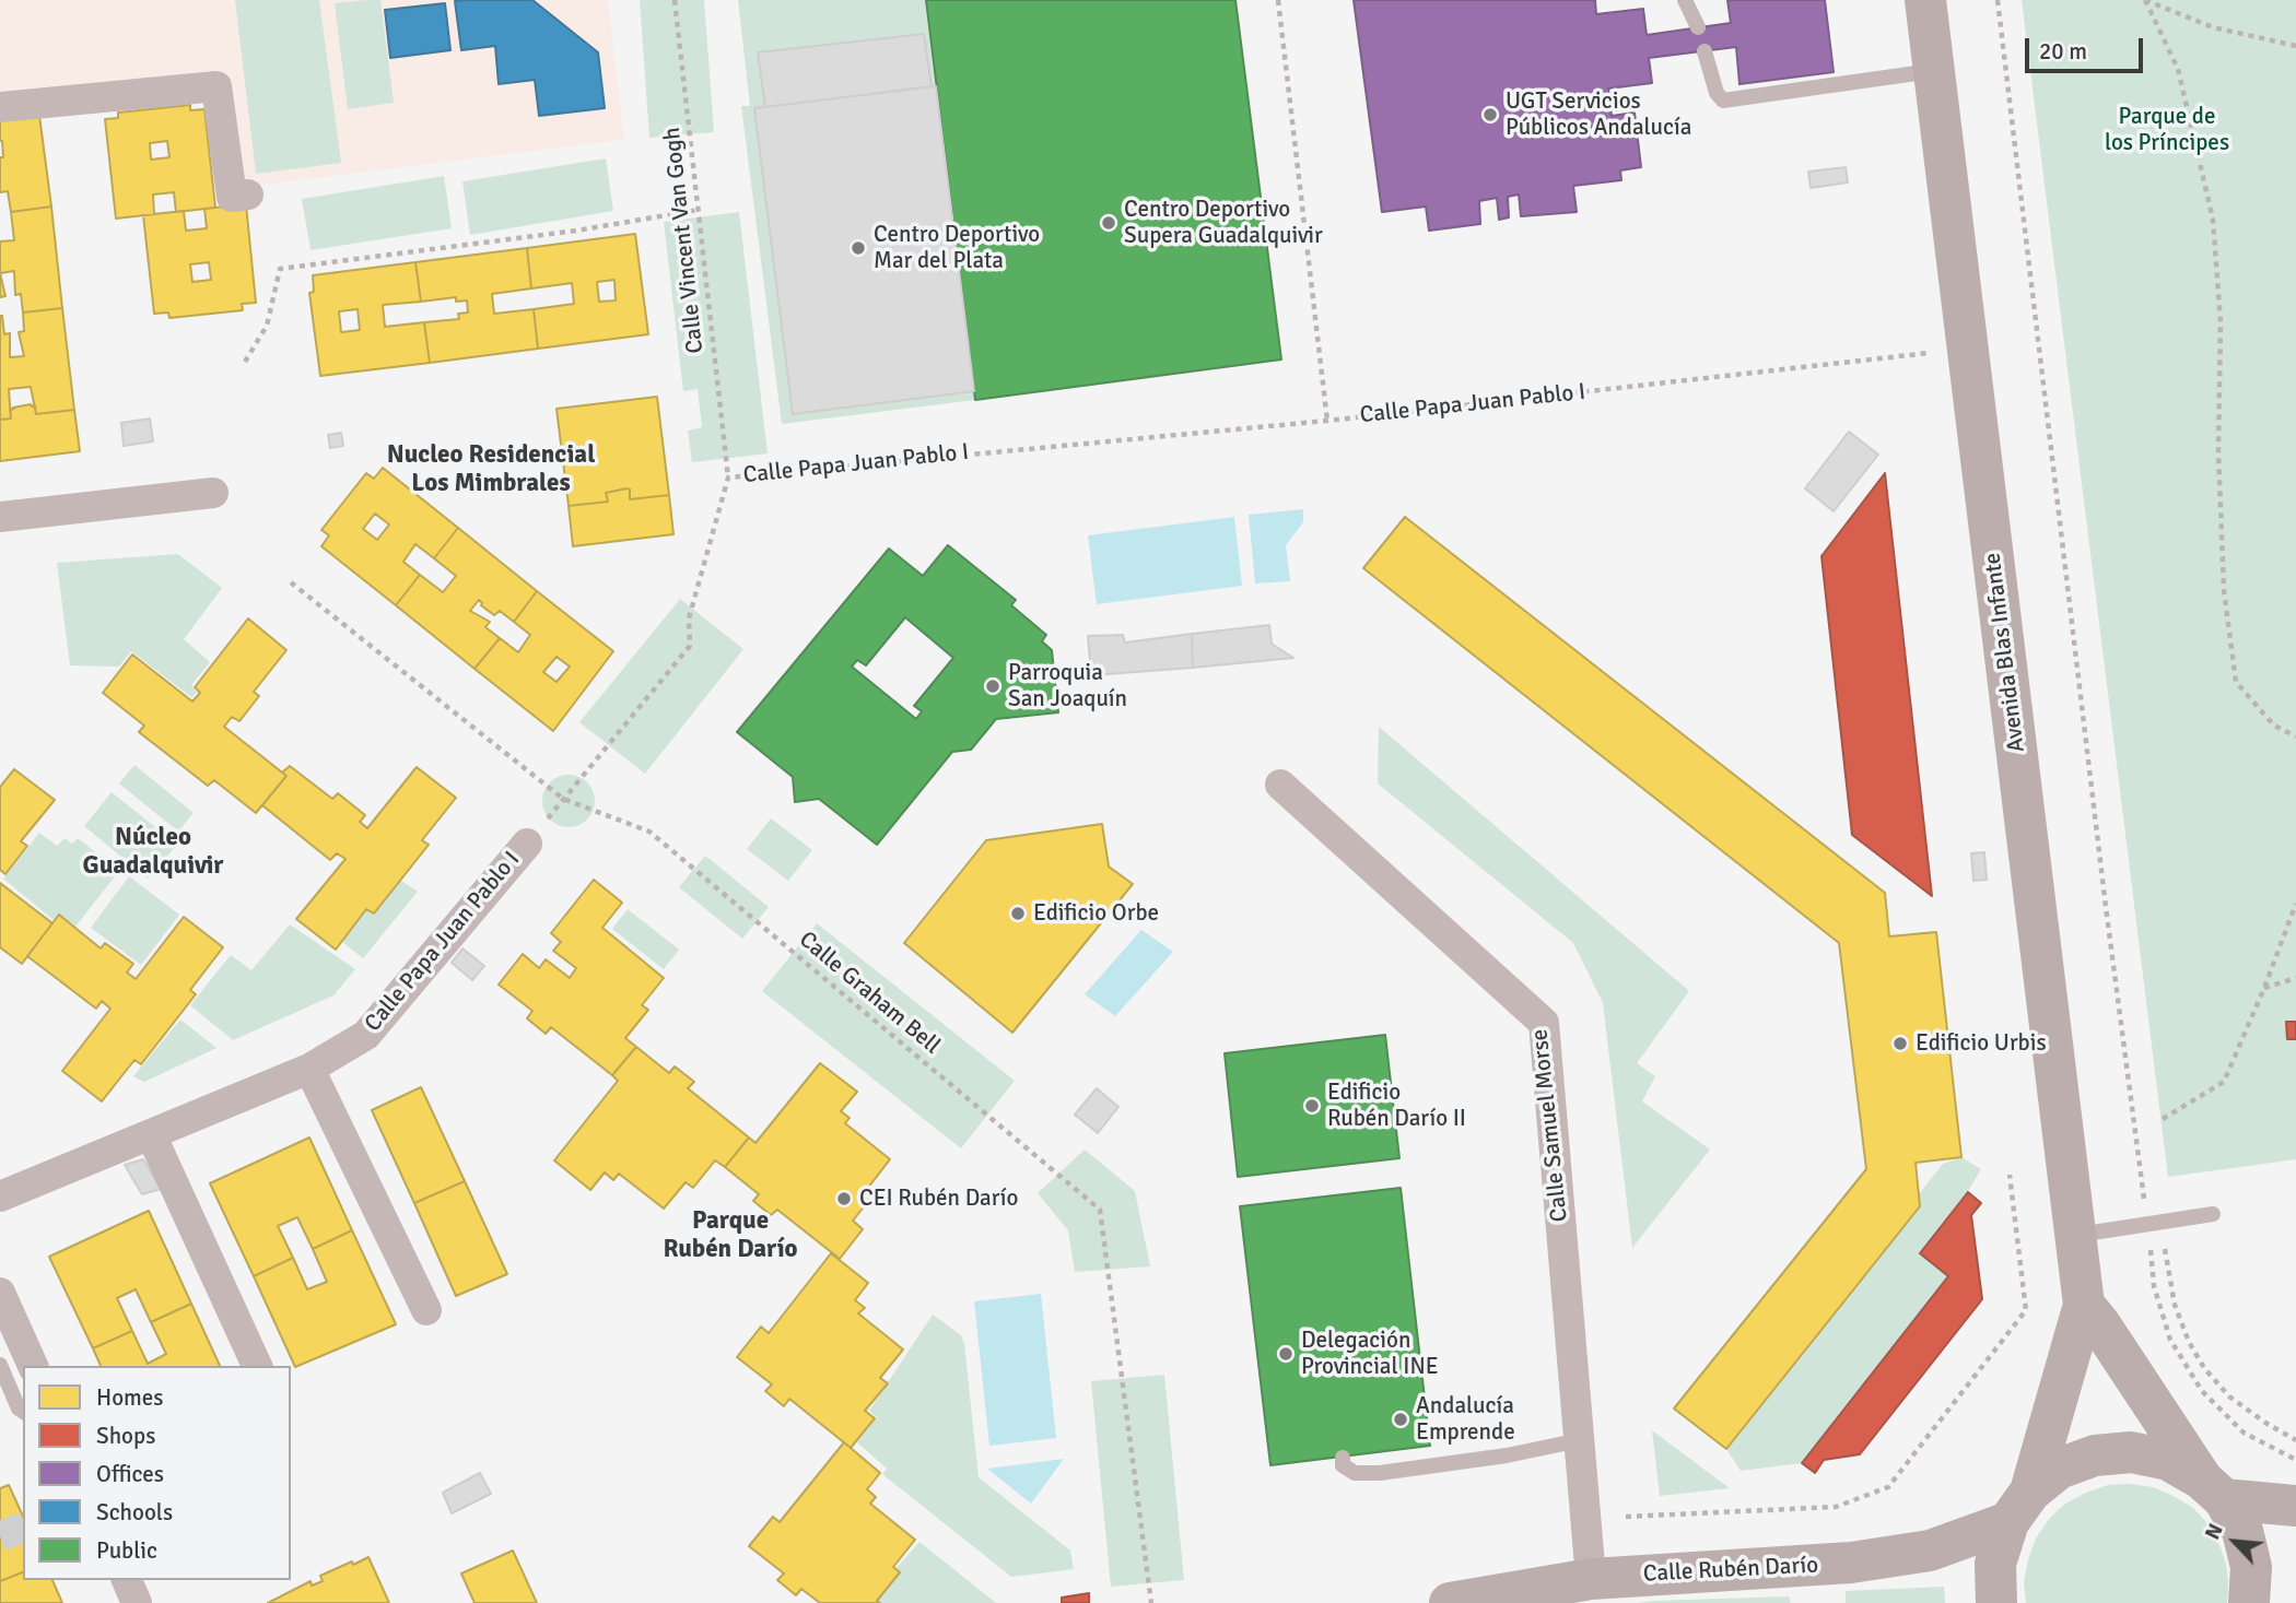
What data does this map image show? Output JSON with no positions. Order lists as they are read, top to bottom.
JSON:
{
  "streets": {
    "main road": ["Avenida Blas Infante", "Calle Rubén Darío"],
    "street": ["Calle Papa Juan Pablo I", "Calle Samuel Morse"],
    "path": ["Calle Vincent Van Gogh", "Calle Graham Bell"]
  },
  "crossings": [
    ["Calle Vincent Van Gogh", "Calle Papa Juan Pablo I"],
    ["Calle Papa Juan Pablo I", "Avenida Blas Infante"],
    ["Calle Papa Juan Pablo I", "Calle Graham Bell"],
    ["Calle Samuel Morse", "Calle Rubén Darío"]
  ],
  "districts": ["Nucleo Residencial Los Mimbrales", "Núcleo Guadalquivir", "Parque Rubén Darío"],
  "parks": ["Parque de los Príncipes"],
  "places": [
    "UGT Servicios Públicos Andalucía",
    "Centro Deportivo Supera Guadalquivir",
    "Centro Deportivo Mar del Plata",
    "Parroquia San Joaquín",
    "Edificio Orbe",
    "Edificio Urbis",
    "Edificio Rubén Darío II",
    "CEI Rubén Darío",
    "Delegación Provincial INE",
    "Andalucía Emprende"
  ],
  "legend": [
    "Homes",
    "Shops",
    "Offices",
    "Schools",
    "Public"
  ],
  "scale_bar": "20 m",
  "north": "top left"
}
